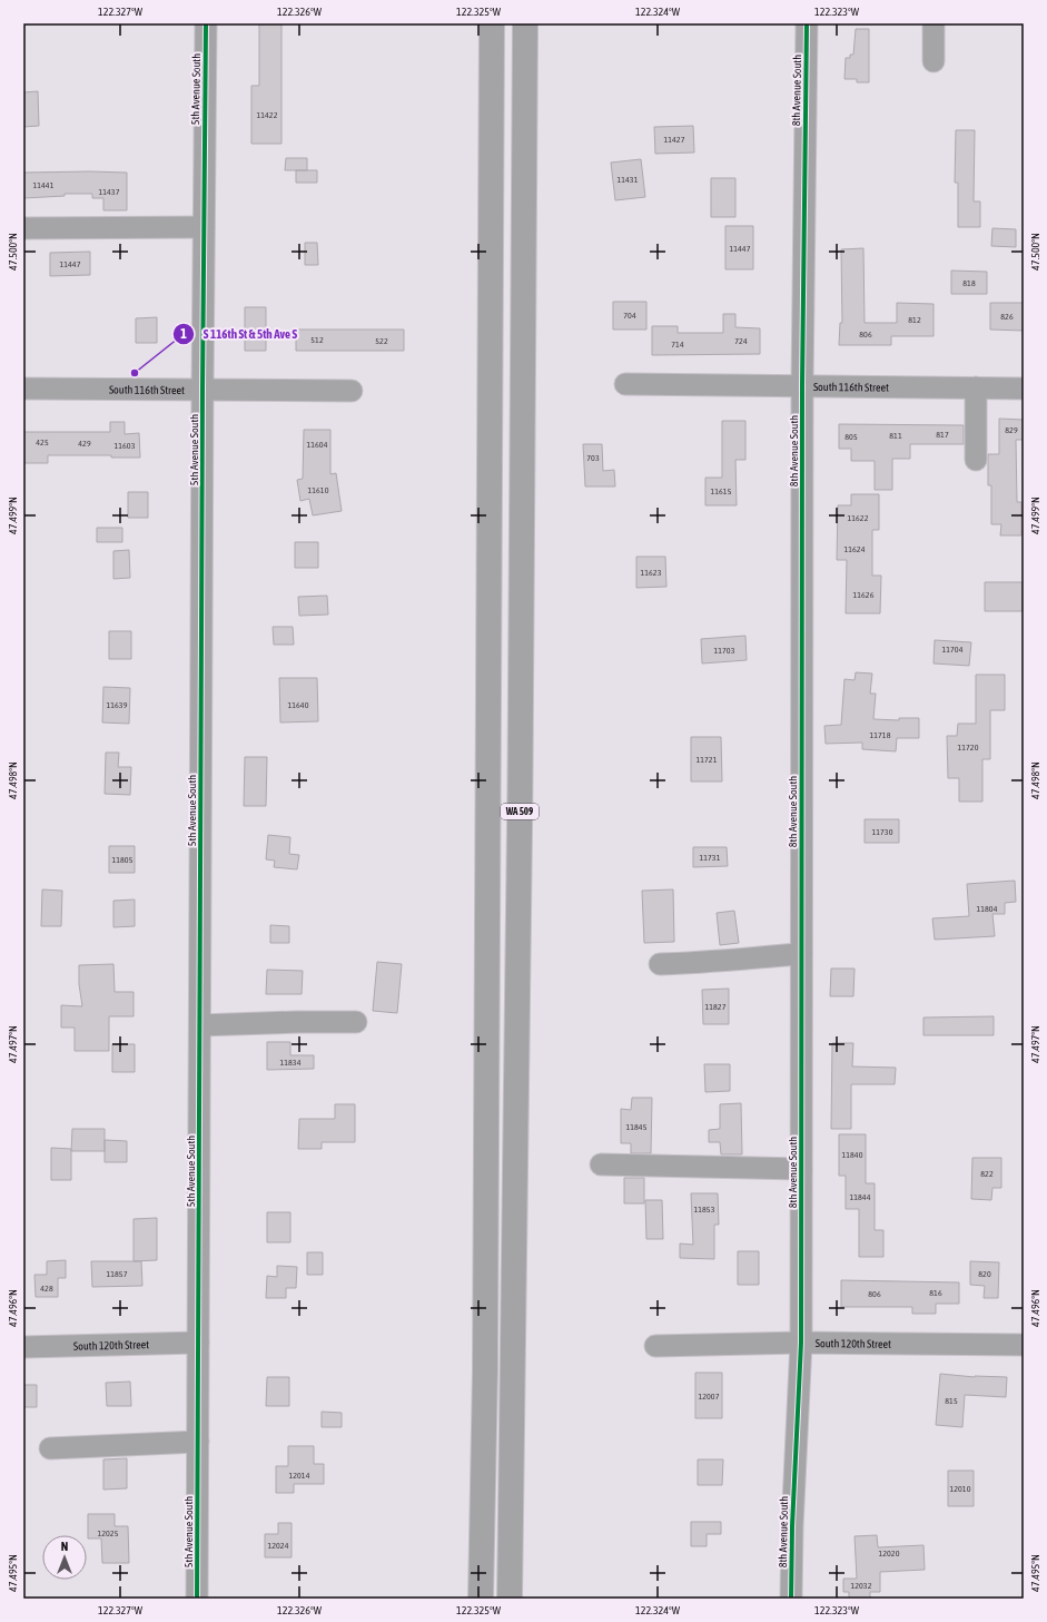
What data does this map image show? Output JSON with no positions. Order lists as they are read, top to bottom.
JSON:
{
  "streets": {
    "highway": ["WA 509"],
    "street": [
      "5th Avenue South",
      "8th Avenue South",
      "South 116th Street",
      "South 120th Street"
    ]
  },
  "crossings": [
    ["5th Avenue South", "South 116th Street"],
    ["5th Avenue South", "South 120th Street"],
    ["8th Avenue South", "South 116th Street"],
    ["8th Avenue South", "South 120th Street"]
  ],
  "places": ["S 116th St & 5th Ave S"],
  "house_numbers": [
    "11422",
    "11427",
    "11431",
    "11441",
    "11437",
    "11447",
    "11447",
    "818",
    "704",
    "826",
    "812",
    "806",
    "512",
    "522",
    "724",
    "714",
    "829",
    "817",
    "811",
    "805",
    "425",
    "429",
    "11604",
    "11603",
    "703",
    "11610",
    "11615",
    "11622",
    "11624",
    "11623",
    "11626",
    "11704",
    "11703",
    "11639",
    "11640",
    "11718",
    "11720",
    "11721",
    "11730",
    "11731",
    "11805",
    "11804",
    "11827",
    "11834",
    "11845",
    "11840",
    "822",
    "11844",
    "11853",
    "11857",
    "820",
    "428",
    "816",
    "806",
    "12007",
    "815",
    "12014",
    "12010",
    "12025",
    "12024",
    "12020",
    "12032"
  ],
  "north": "top",
  "coordinates": [
    "122.327°W",
    "122.326°W",
    "122.325°W",
    "122.324°W",
    "122.323°W",
    "47.500°N",
    "47.499°N",
    "47.498°N",
    "47.497°N",
    "47.496°N",
    "47.495°N"
  ]
}
